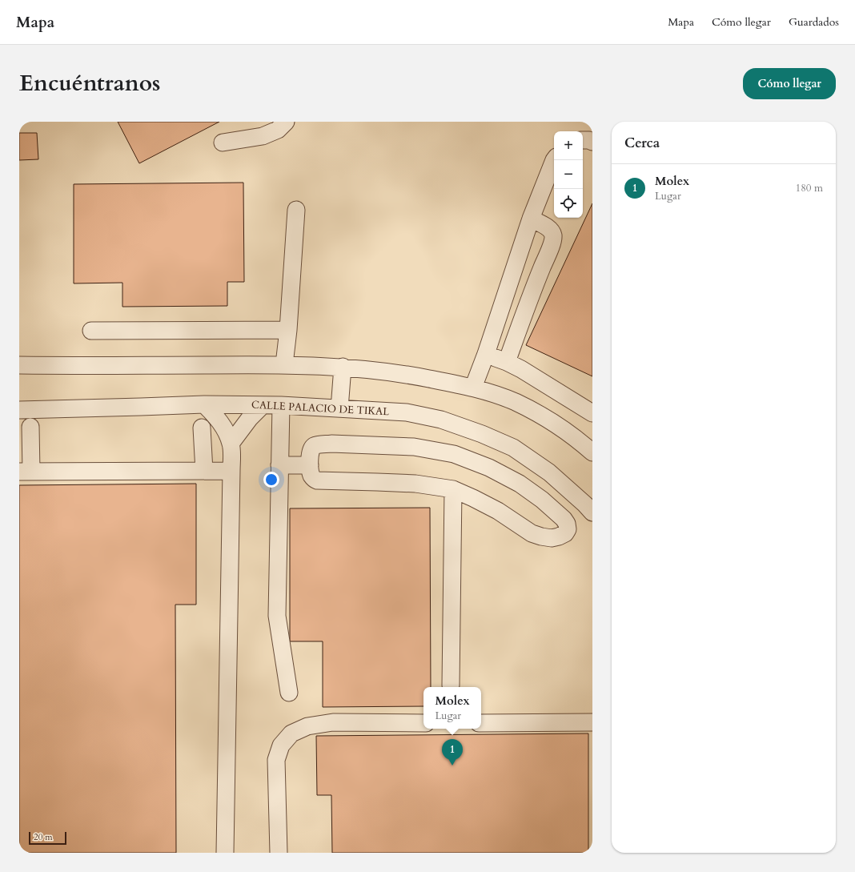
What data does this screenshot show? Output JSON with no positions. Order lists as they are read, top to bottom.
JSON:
{
  "streets": {
    "street": ["CALLE PALACIO DE TIKAL"]
  },
  "scale_bar": "20 m",
  "page": {
    "header": "Mapa",
    "nav": ["Mapa", "Cómo llegar", "Guardados"],
    "title": "Encuéntranos",
    "buttons": "Cómo llegar",
    "heading": "Cerca",
    "map_buttons": ["+", "−"],
    "list": [
      {
        "mark": "1",
        "name": "Molex",
        "note": "Lugar",
        "value": "180 m"
      }
    ],
    "popup": ["Molex", "Lugar"],
    "pins": "1",
    "scale": "20 m"
  }
}
